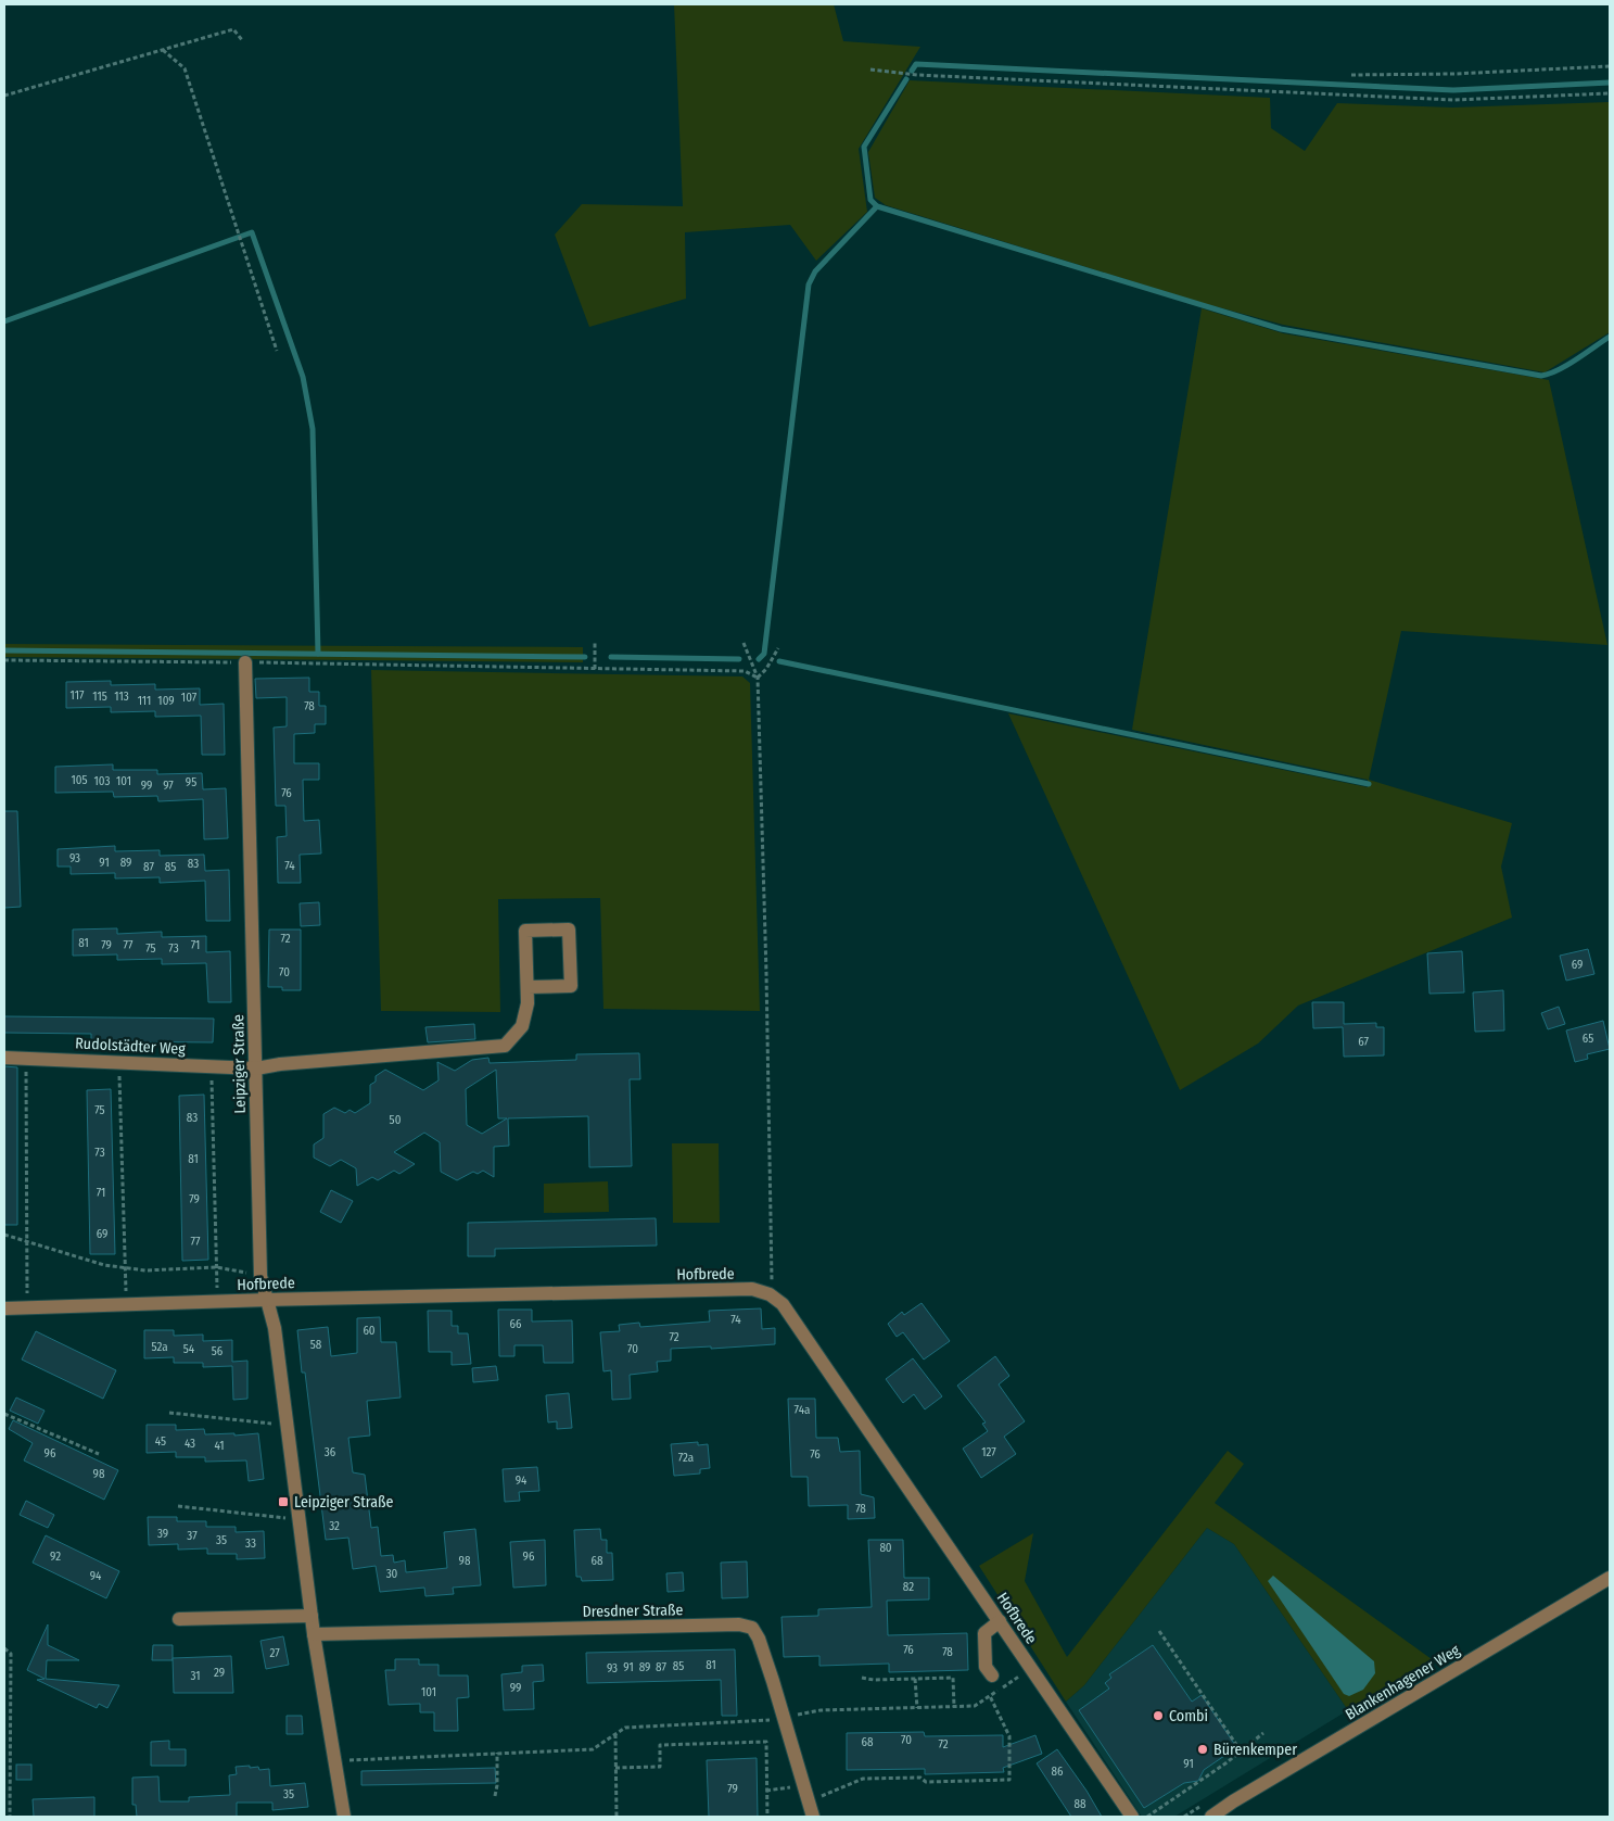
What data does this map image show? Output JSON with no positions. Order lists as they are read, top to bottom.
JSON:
{
  "streets": {
    "street": [
      "Rudolstädter Weg",
      "Leipziger Straße",
      "Hofbrede",
      "Dresdner Straße",
      "Blankenhagener Weg"
    ]
  },
  "crossings": [
    ["Rudolstädter Weg", "Leipziger Straße"],
    ["Leipziger Straße", "Hofbrede"],
    ["Leipziger Straße", "Dresdner Straße"]
  ],
  "places": {
    "transit": ["Leipziger Straße"],
    "other": ["Combi", "Bürenkemper"]
  },
  "house_numbers": [
    "117",
    "115",
    "113",
    "107",
    "111",
    "109",
    "78",
    "105",
    "103",
    "101",
    "95",
    "99",
    "97",
    "76",
    "93",
    "91",
    "89",
    "83",
    "74",
    "87",
    "85",
    "72",
    "81",
    "79",
    "77",
    "71",
    "75",
    "73",
    "69",
    "70",
    "65",
    "67",
    "75",
    "83",
    "50",
    "73",
    "81",
    "71",
    "79",
    "69",
    "77",
    "74",
    "66",
    "60",
    "72",
    "58",
    "52a",
    "54",
    "70",
    "56",
    "74a",
    "45",
    "43",
    "41",
    "36",
    "127",
    "96",
    "76",
    "72a",
    "98",
    "94",
    "78",
    "32",
    "39",
    "37",
    "35",
    "33",
    "80",
    "92",
    "96",
    "98",
    "68",
    "30",
    "94",
    "82",
    "76",
    "78",
    "27",
    "81",
    "85",
    "91",
    "89",
    "87",
    "93",
    "29",
    "31",
    "99",
    "101",
    "70",
    "68",
    "72",
    "91",
    "86",
    "79",
    "35",
    "88"
  ]
}
